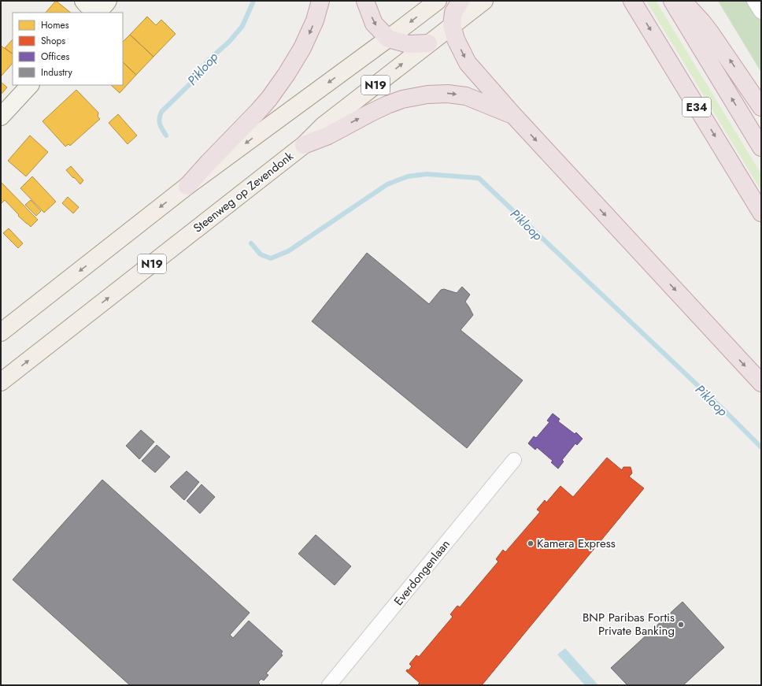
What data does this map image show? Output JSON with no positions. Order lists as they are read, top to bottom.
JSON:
{
  "streets": {
    "highway": ["E34"],
    "main road": ["N19", "Steenweg op Zevendonk"],
    "street": ["Everdongenlaan"]
  },
  "water": ["Pikloop"],
  "places": ["Kamera Express", "BNP Paribas Fortis Private Banking"],
  "legend": [
    "Homes",
    "Shops",
    "Offices",
    "Industry"
  ]
}
